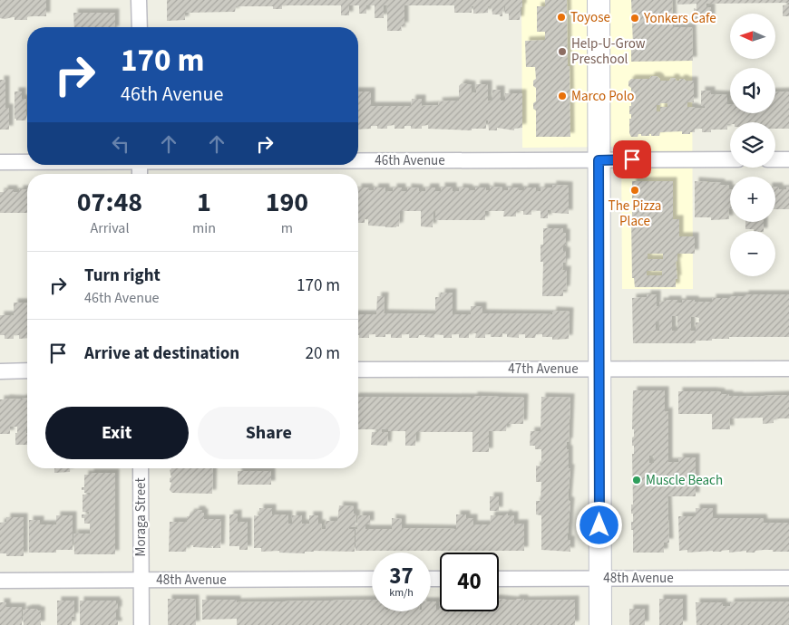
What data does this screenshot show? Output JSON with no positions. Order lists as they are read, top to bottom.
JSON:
{
  "streets": {
    "street": [
      "46th Avenue",
      "47th Avenue",
      "Moraga Street",
      "48th Avenue"
    ]
  },
  "crossings": [
    ["Moraga Street", "48th Avenue"]
  ],
  "places": [
    "Toyose",
    "Yonkers Cafe",
    "Help-U-Grow Preschool",
    "Marco Polo",
    "The Pizza Place",
    "Muscle Beach"
  ],
  "north": "left",
  "page": {
    "map_buttons": ["+", "−"],
    "turn": ["170 m", "46th Avenue"],
    "eta": [
      "07:48",
      "Arrival",
      "1",
      "min",
      "190",
      "m"
    ],
    "list": [
      {
        "name": "Turn right",
        "note": "46th Avenue",
        "value": "170 m"
      },
      {
        "name": "Arrive at destination",
        "value": "20 m"
      }
    ],
    "buttons": ["Exit", "Share"],
    "speed": "37 km/h",
    "limit": "40"
  }
}
